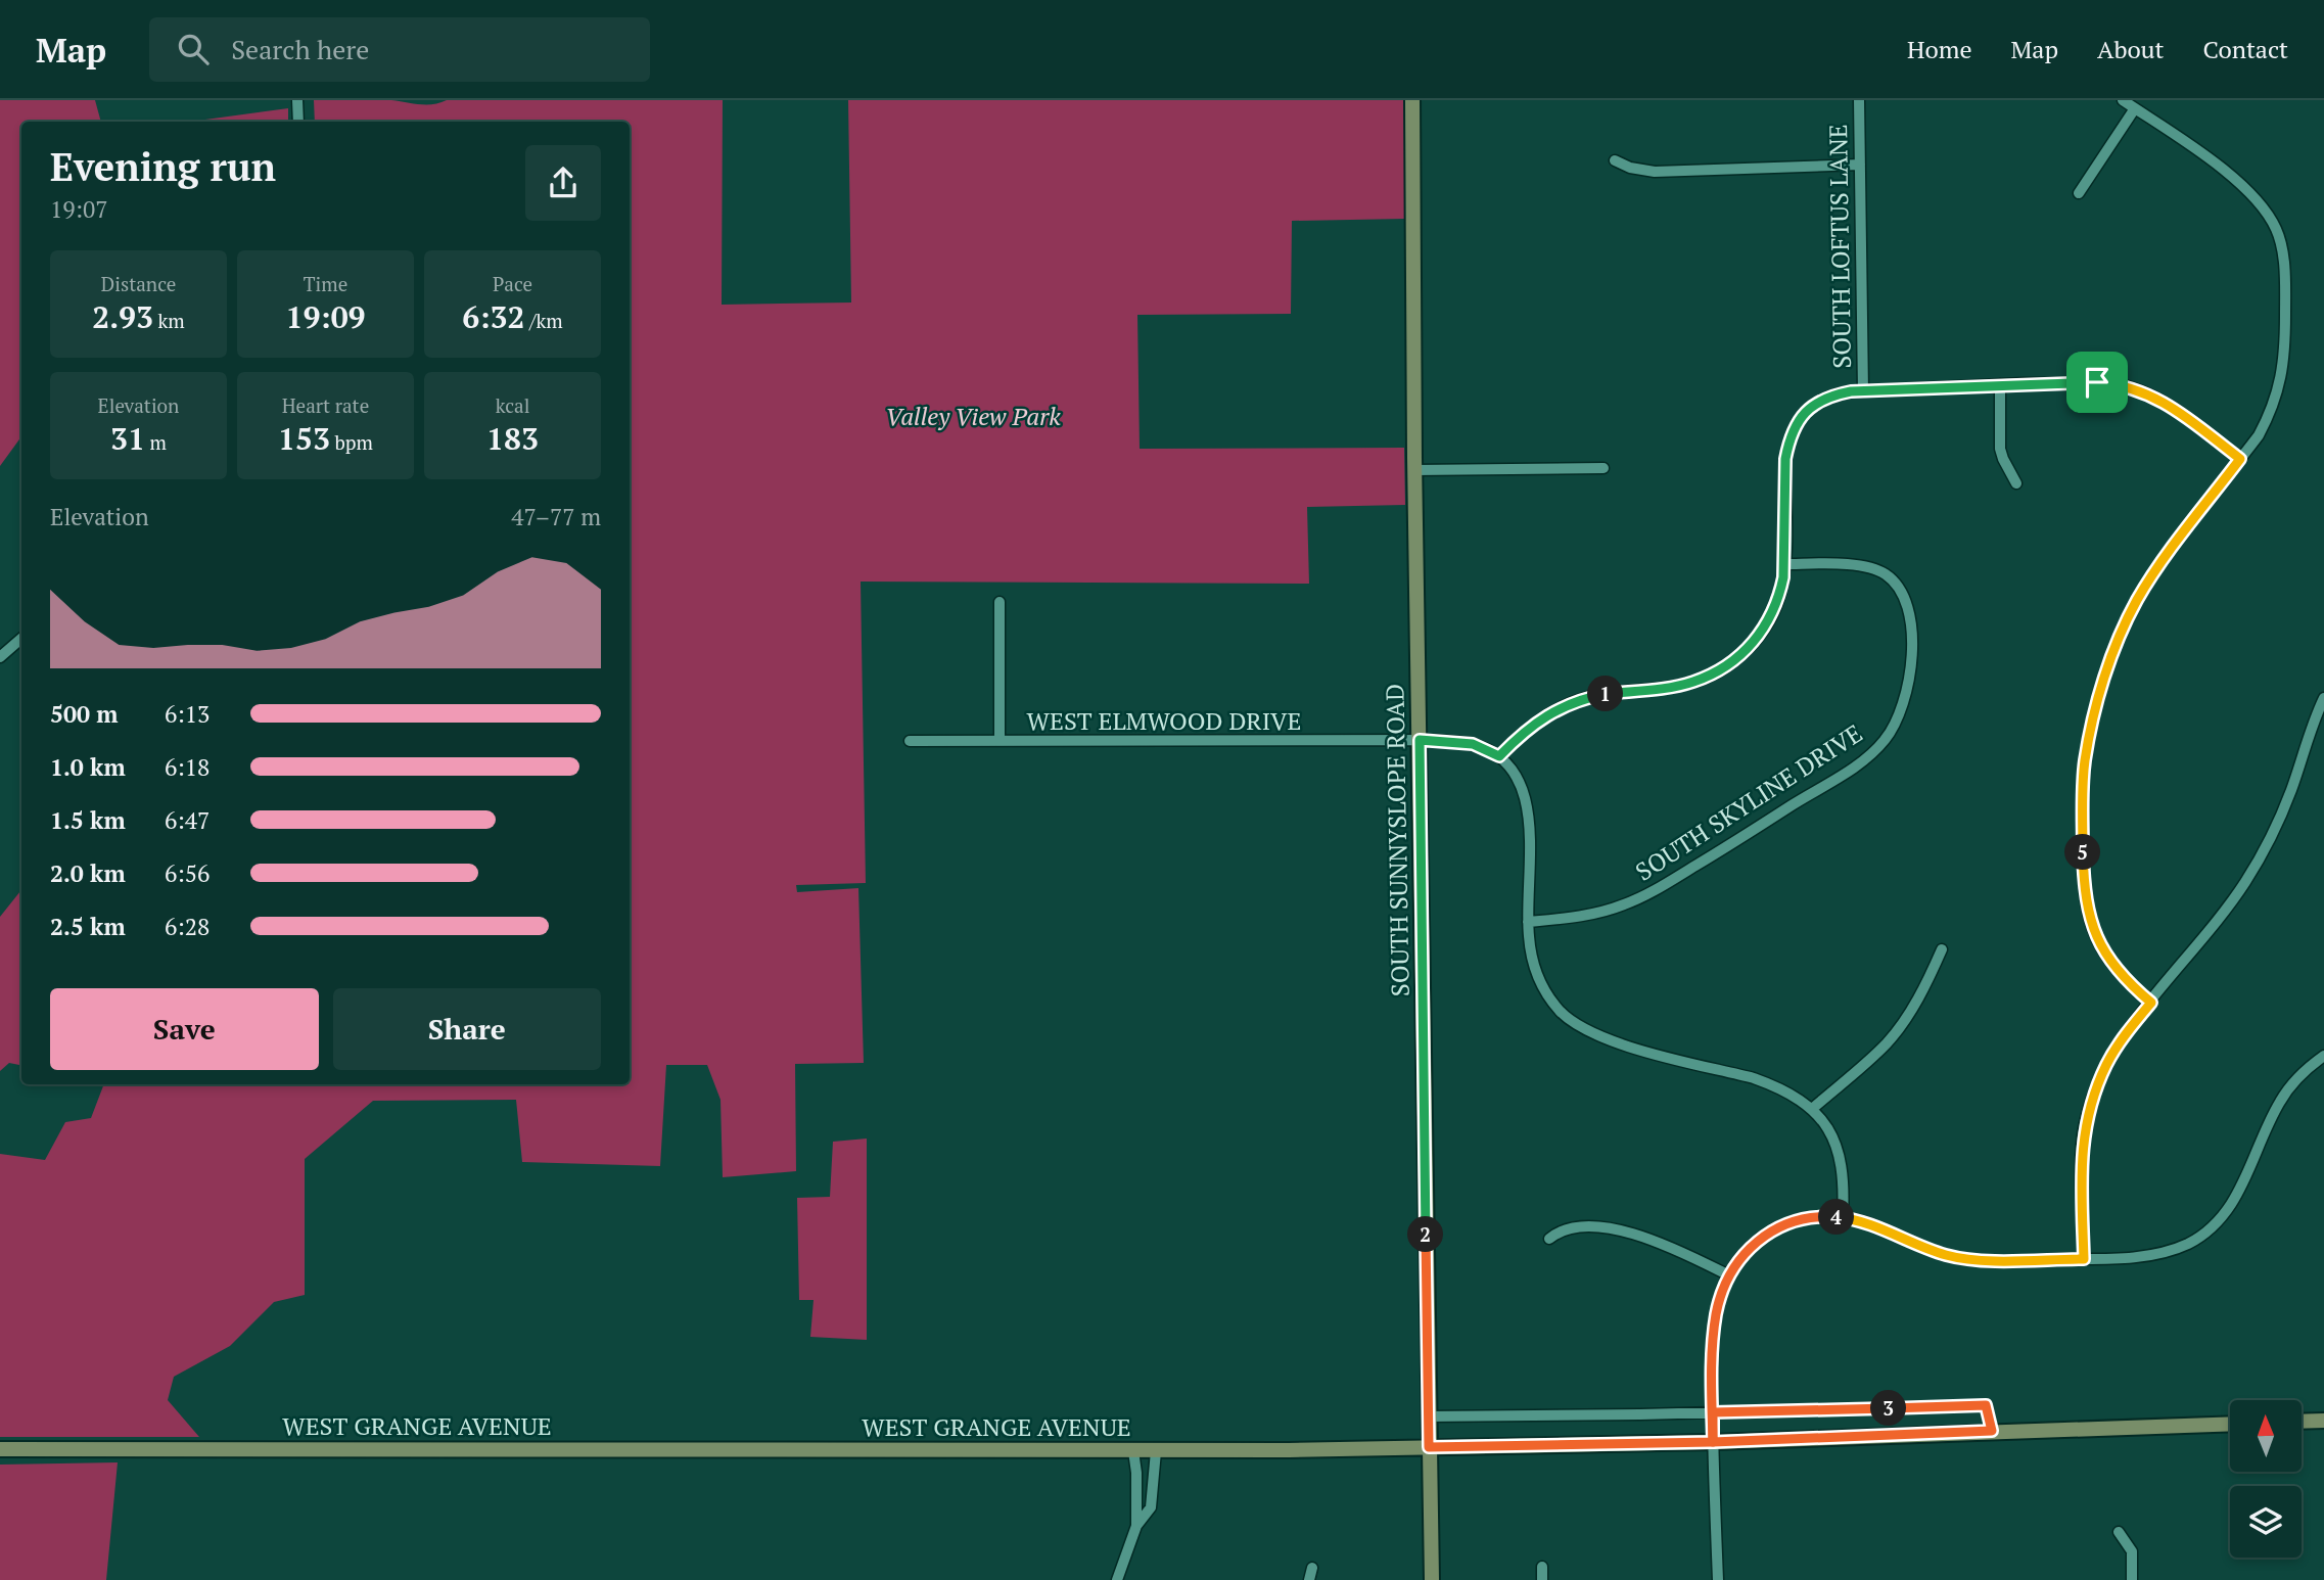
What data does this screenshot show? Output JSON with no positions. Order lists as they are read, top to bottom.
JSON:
{
  "streets": {
    "street": [
      "SOUTH LOFTUS LANE",
      "WEST ELMWOOD DRIVE",
      "SOUTH SKYLINE DRIVE",
      "SOUTH SUNNYSLOPE ROAD",
      "WEST GRANGE AVENUE"
    ]
  },
  "crossings": [
    ["WEST ELMWOOD DRIVE", "SOUTH SUNNYSLOPE ROAD"],
    ["SOUTH SUNNYSLOPE ROAD", "WEST GRANGE AVENUE"]
  ],
  "parks": ["Valley View Park"],
  "north": "top",
  "page": {
    "header": "Map",
    "search": "Search here",
    "nav": [
      "Home",
      "Map",
      "About",
      "Contact"
    ],
    "heading": ["Evening run", "19:07"],
    "stats": [
      ["Distance", "2.93 km"],
      ["Time", "19:09"],
      ["Pace", "6:32 /km"],
      ["Elevation", "31 m"],
      ["Heart rate", "153 bpm"],
      ["kcal", "183"]
    ],
    "chart": ["Elevation", "47–77 m"],
    "pins": [
      "1",
      "5",
      "4",
      "2",
      "3"
    ],
    "list": [
      {
        "name": "500 m",
        "note": "6:13"
      },
      {
        "name": "1.0 km",
        "note": "6:18"
      },
      {
        "name": "1.5 km",
        "note": "6:47"
      },
      {
        "name": "2.0 km",
        "note": "6:56"
      },
      {
        "name": "2.5 km",
        "note": "6:28"
      }
    ],
    "buttons": ["Save", "Share"]
  }
}
